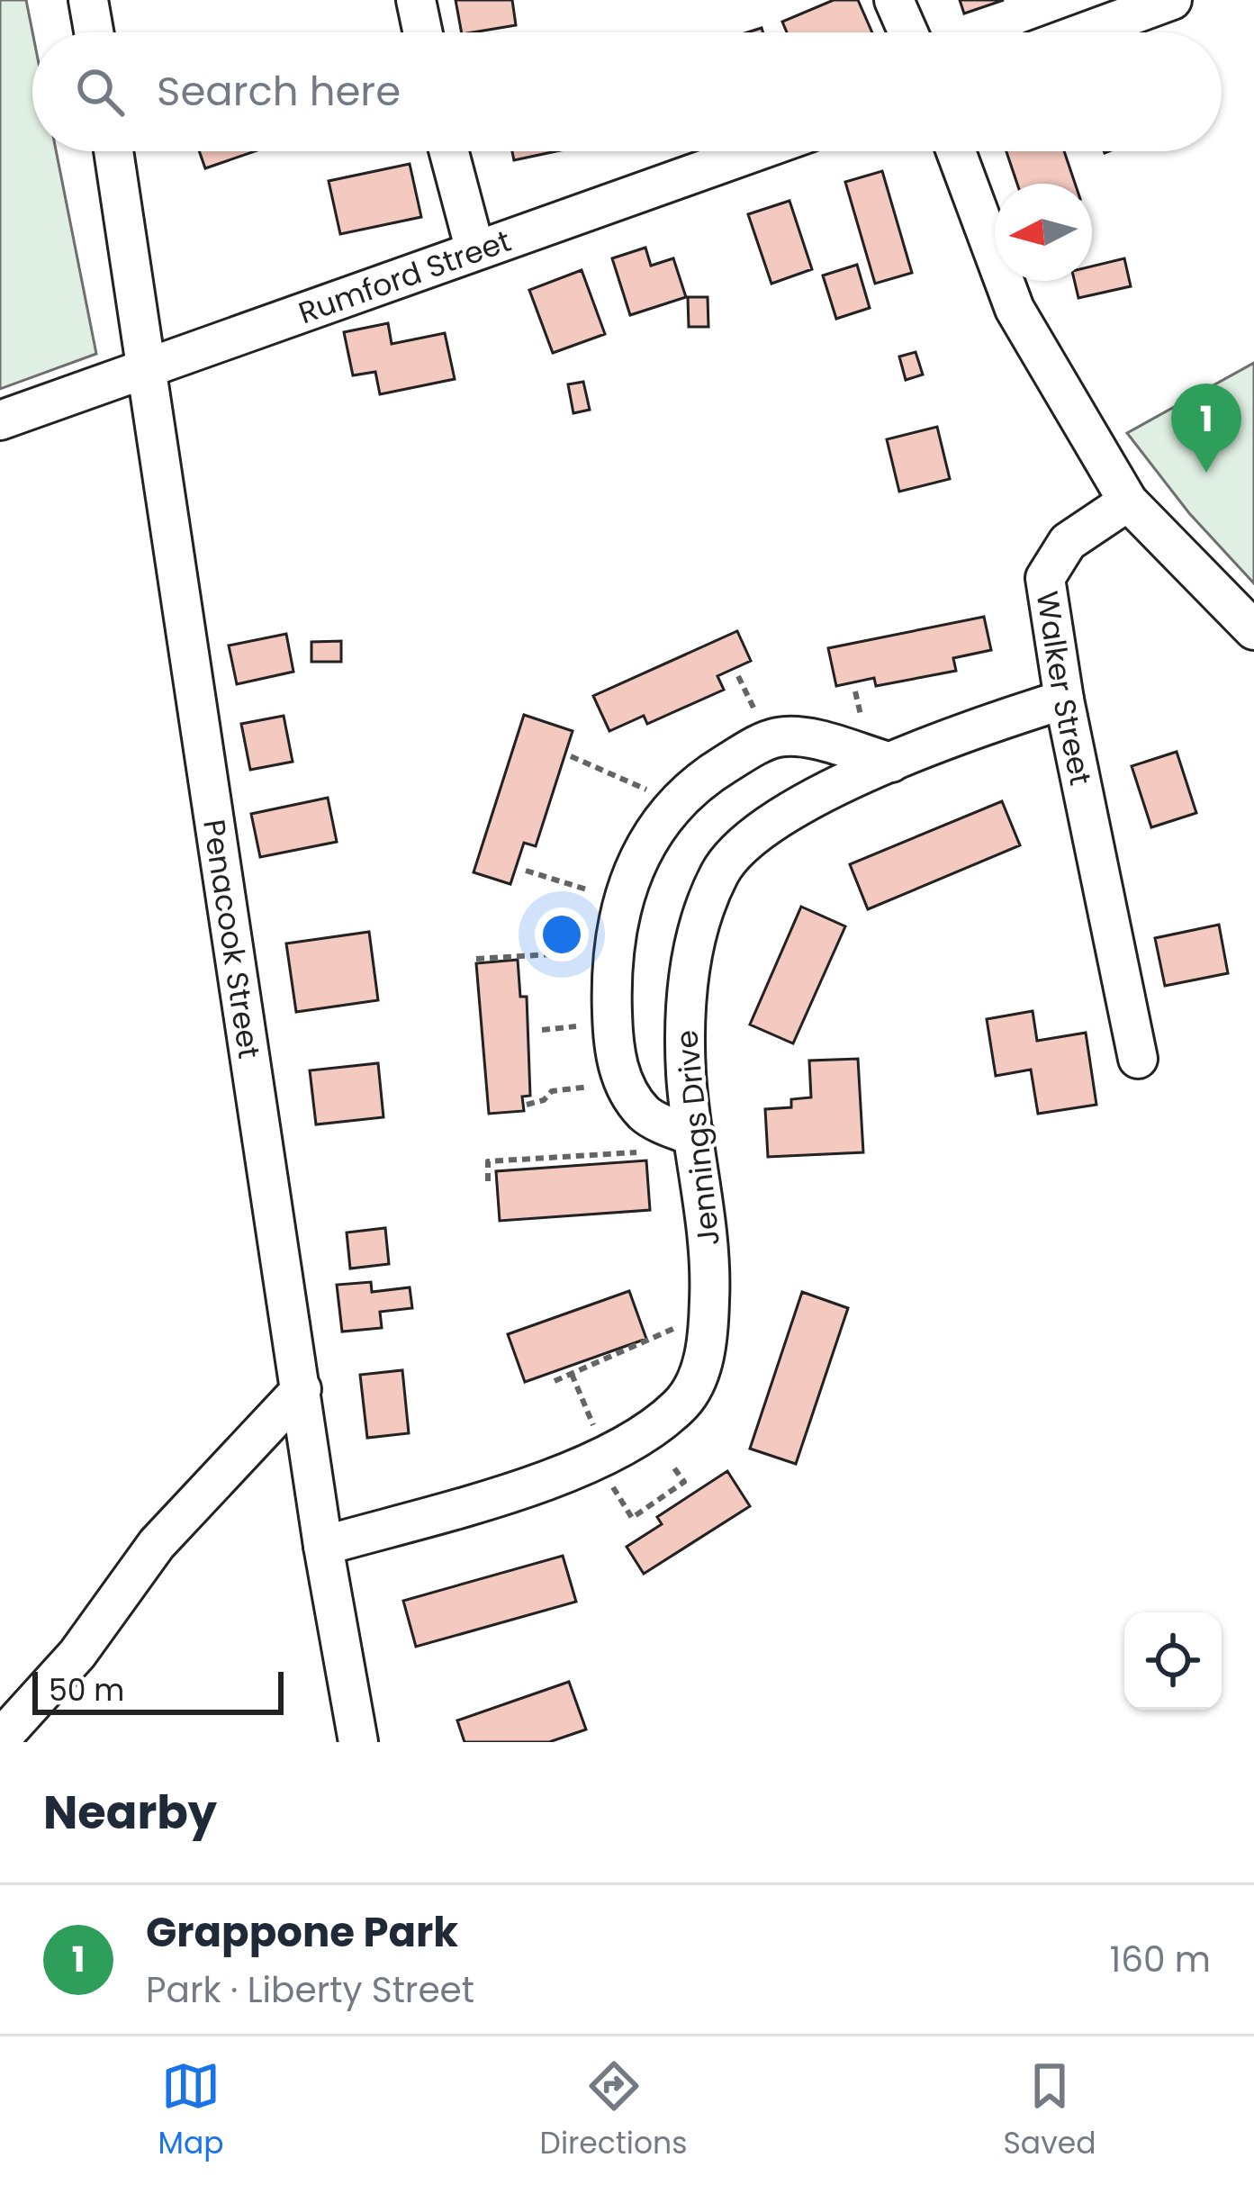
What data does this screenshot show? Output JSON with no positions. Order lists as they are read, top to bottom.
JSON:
{
  "streets": {
    "street": [
      "Rumford Street",
      "Walker Street",
      "Penacook Street",
      "Jennings Drive"
    ]
  },
  "crossings": [
    ["Rumford Street", "Penacook Street"],
    ["Walker Street", "Jennings Drive"],
    ["Penacook Street", "Jennings Drive"]
  ],
  "scale_bar": "50 m",
  "north": "left",
  "page": {
    "search": "Search here",
    "pins": "1",
    "scale": "50 m",
    "heading": "Nearby",
    "list": [
      {
        "mark": "1",
        "name": "Grappone Park",
        "note": "Park · Liberty Street",
        "value": "160 m"
      }
    ],
    "nav": ["Map", "Directions", "Saved"]
  }
}
